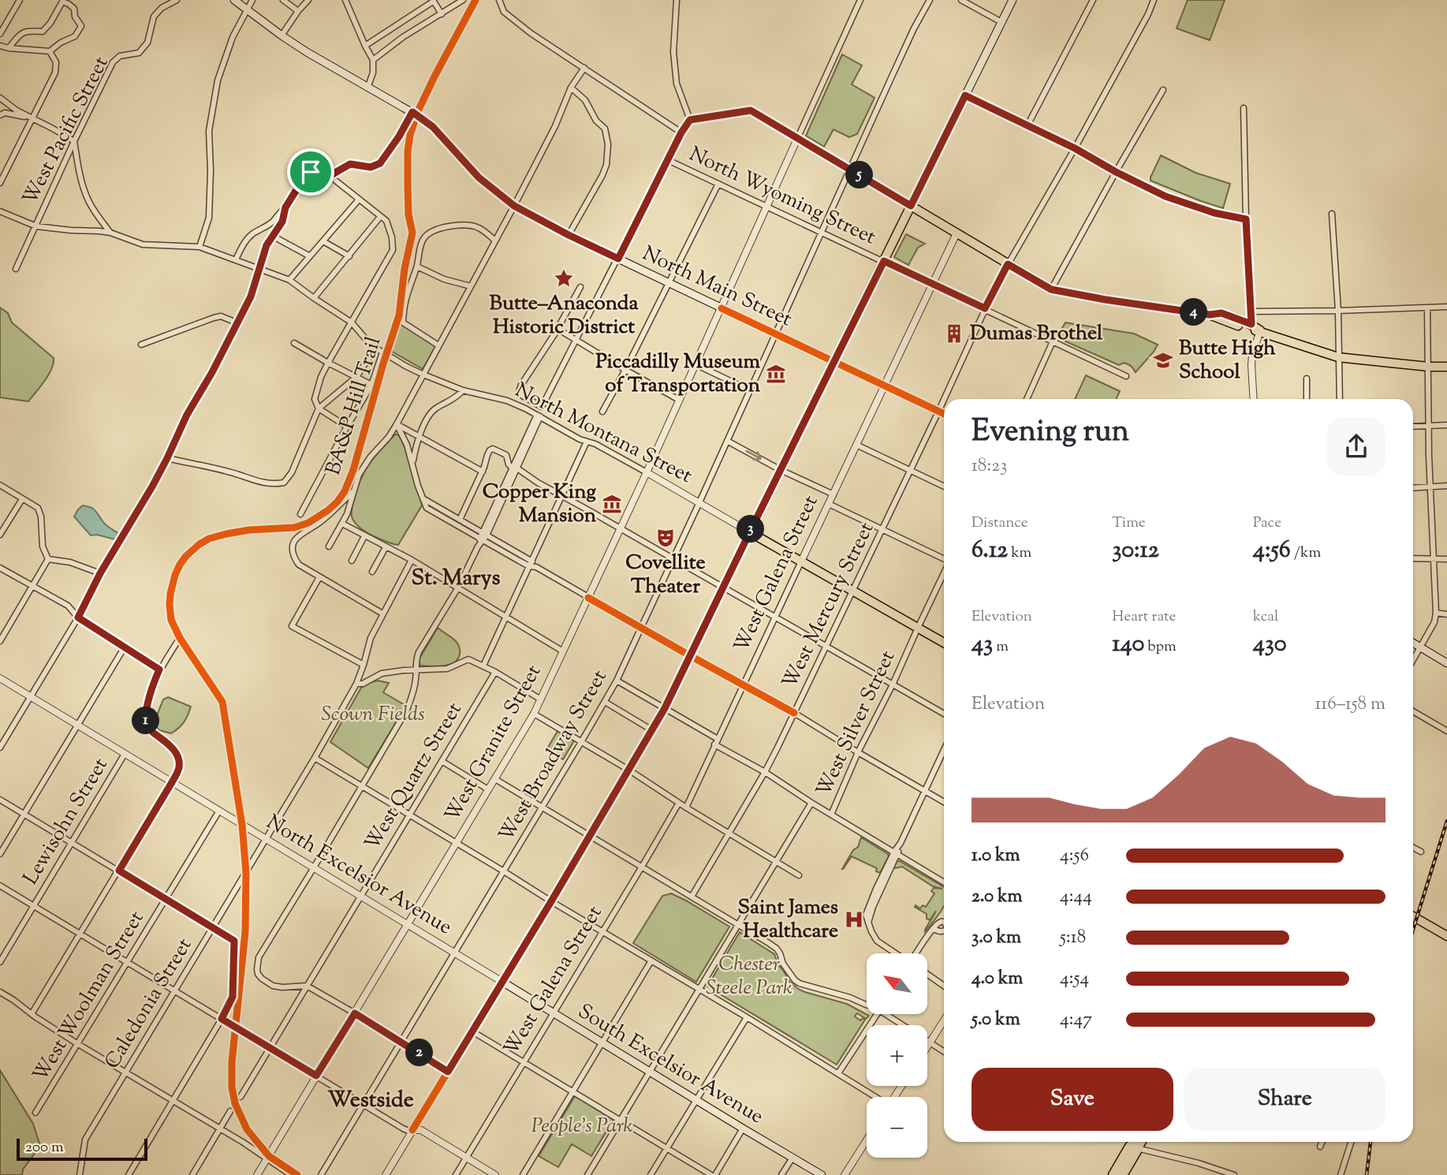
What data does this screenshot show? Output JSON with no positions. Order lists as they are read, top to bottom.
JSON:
{
  "streets": {
    "main road": ["North Main Street", "South Excelsior Avenue"],
    "street": [
      "West Pacific Street",
      "North Wyoming Street",
      "North Montana Street",
      "West Galena Street",
      "West Mercury Street",
      "West Silver Street",
      "West Granite Street",
      "West Broadway Street",
      "West Quartz Street",
      "Lewisohn Street",
      "North Excelsior Avenue",
      "West Woolman Street",
      "Caledonia Street"
    ],
    "cycle path": ["BA&P Hill Trail"]
  },
  "crossings": [
    ["West Pacific Street", "North Montana Street"],
    ["North Wyoming Street", "West Galena Street"],
    ["North Wyoming Street", "West Mercury Street"],
    ["North Wyoming Street", "West Granite Street"],
    ["North Wyoming Street", "West Broadway Street"],
    ["North Main Street", "West Galena Street"],
    ["North Main Street", "West Mercury Street"],
    ["North Main Street", "West Granite Street"],
    ["North Main Street", "West Broadway Street"],
    ["North Montana Street", "West Granite Street"],
    ["North Montana Street", "West Broadway Street"],
    ["West Galena Street", "South Excelsior Avenue"],
    ["West Silver Street", "South Excelsior Avenue"],
    ["West Granite Street", "North Excelsior Avenue"],
    ["West Broadway Street", "North Excelsior Avenue"],
    ["West Quartz Street", "North Excelsior Avenue"],
    ["Lewisohn Street", "North Excelsior Avenue"],
    ["North Excelsior Avenue", "West Woolman Street"],
    ["North Excelsior Avenue", "Caledonia Street"],
    ["North Excelsior Avenue", "South Excelsior Avenue"]
  ],
  "districts": ["St. Marys", "Westside"],
  "parks": ["Scown Fields", "Chester Steele Park", "People's Park"],
  "places": {
    "place": ["Butte–Anaconda Historic District"],
    "building": ["Dumas Brothel"],
    "school or university": ["Butte High School"],
    "museum": ["Piccadilly Museum of Transportation", "Copper King Mansion"],
    "theatre": ["Covellite Theater"],
    "hospital": ["Saint James Healthcare"]
  },
  "scale_bar": "200 m",
  "north": "top left",
  "page": {
    "pins": [
      "5",
      "4",
      "3",
      "1",
      "2"
    ],
    "heading": ["Evening run", "18:23"],
    "stats": [
      ["Distance", "6.12 km"],
      ["Time", "30:12"],
      ["Pace", "4:56 /km"],
      ["Elevation", "43 m"],
      ["Heart rate", "140 bpm"],
      ["kcal", "430"]
    ],
    "chart": ["Elevation", "116–158 m"],
    "list": [
      {
        "name": "1.0 km",
        "note": "4:56"
      },
      {
        "name": "2.0 km",
        "note": "4:44"
      },
      {
        "name": "3.0 km",
        "note": "5:18"
      },
      {
        "name": "4.0 km",
        "note": "4:54"
      },
      {
        "name": "5.0 km",
        "note": "4:47"
      }
    ],
    "map_buttons": ["+", "−"],
    "buttons": ["Save", "Share"],
    "scale": "200 m"
  }
}
